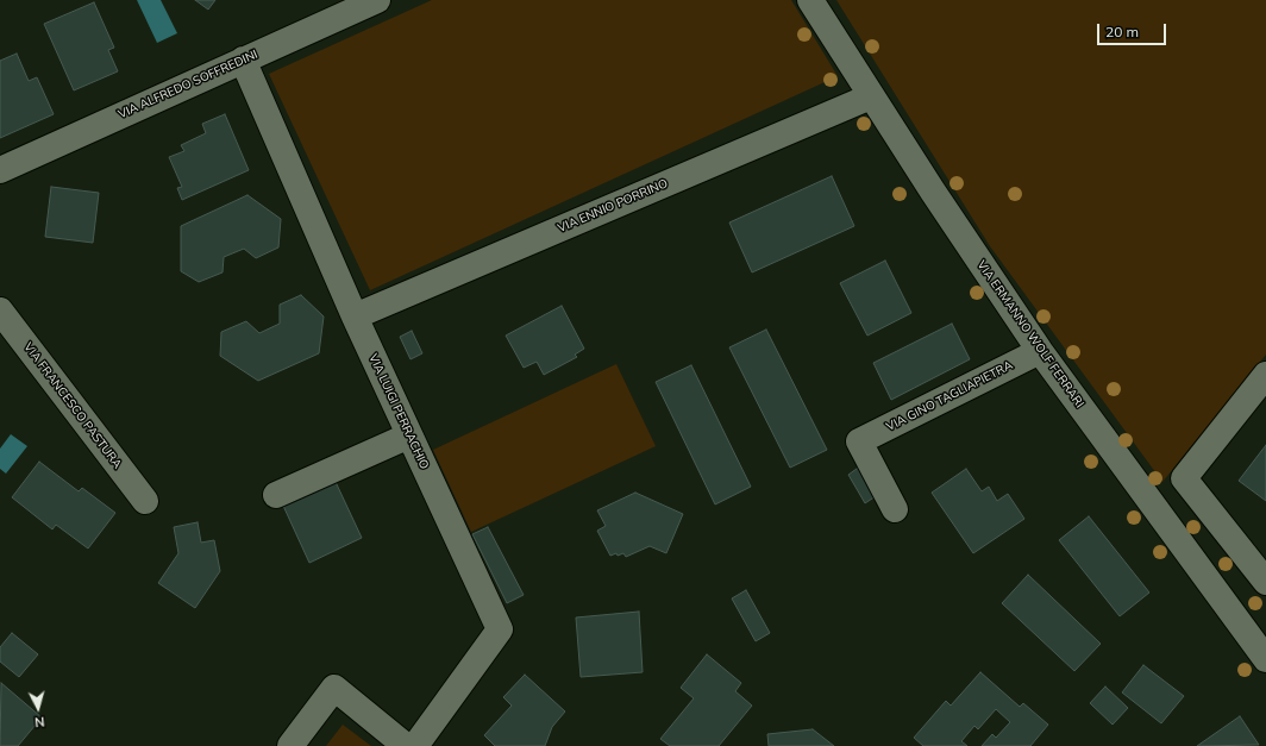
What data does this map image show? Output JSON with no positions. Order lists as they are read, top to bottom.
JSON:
{
  "streets": {
    "street": [
      "VIA ALFREDO SOFFREDINI",
      "VIA ENNIO PORRINO",
      "VIA ERMANNO WOLF FERRARI",
      "VIA GINO TAGLIAPIETRA",
      "VIA FRANCESCO PASTURA",
      "VIA LUIGI PERRACHIO"
    ]
  },
  "crossings": [
    ["VIA ALFREDO SOFFREDINI", "VIA LUIGI PERRACHIO"],
    ["VIA ENNIO PORRINO", "VIA ERMANNO WOLF FERRARI"],
    ["VIA ENNIO PORRINO", "VIA LUIGI PERRACHIO"],
    ["VIA ERMANNO WOLF FERRARI", "VIA GINO TAGLIAPIETRA"]
  ],
  "scale_bar": "20 m",
  "north": "bottom"
}
